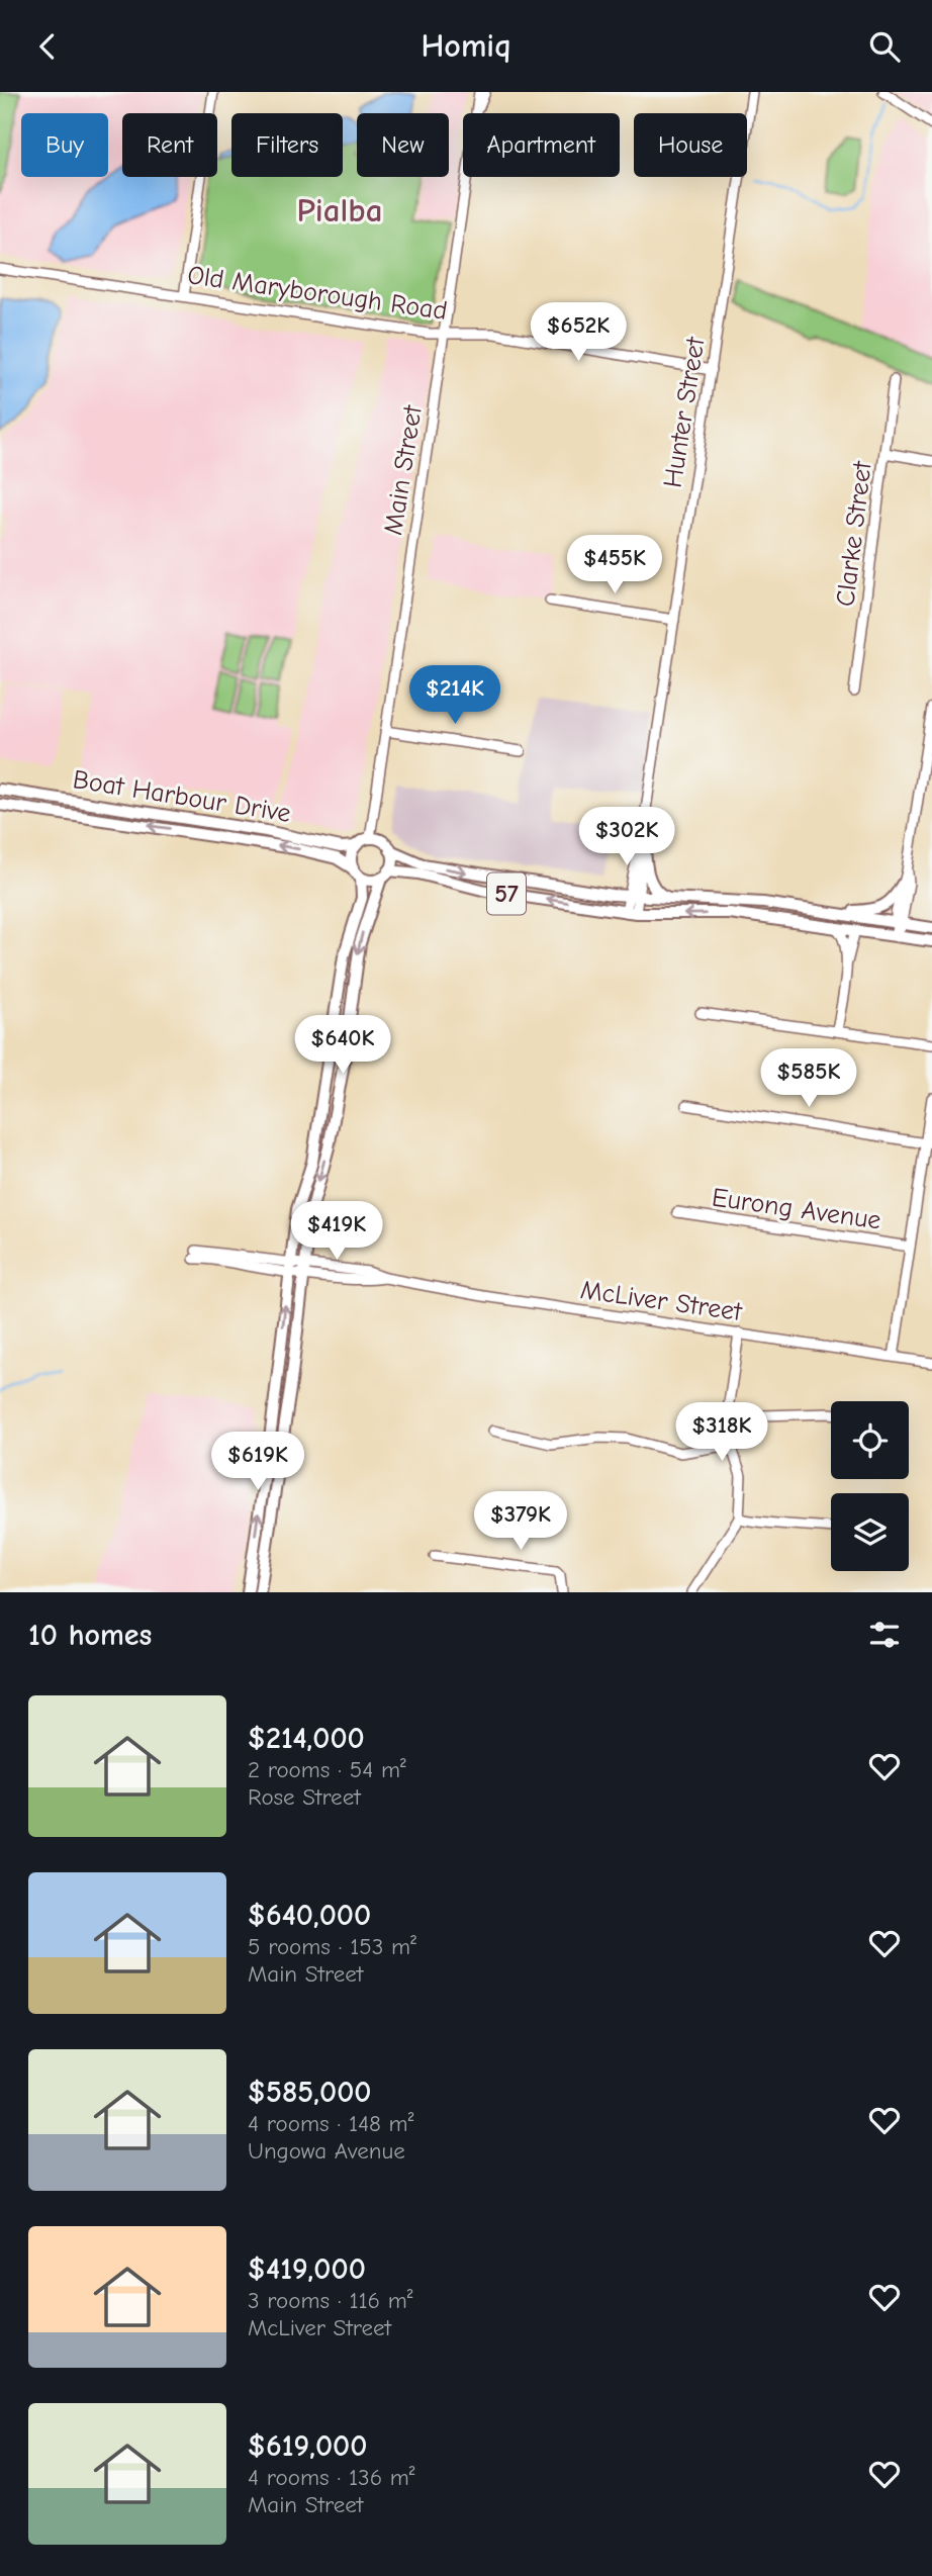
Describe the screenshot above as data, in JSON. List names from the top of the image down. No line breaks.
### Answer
{"streets":{"main road":["Boat Harbour Drive","57"],"street":["Old Maryborough Road","Hunter Street","Main Street","Clarke Street","Eurong Avenue","McLiver Street"]},"crossings":[["Old Maryborough Road","Hunter Street"],["Old Maryborough Road","Main Street"],["Hunter Street","57"],["Main Street","Boat Harbour Drive"],["Main Street","57"],["Boat Harbour Drive","57"]],"districts":["Pialba"],"page":{"header":"Homiq","chip":["Buy","Rent","Filters","New","Apartment","House"],"price":["$652K","$455K","$214K","$302K","$640K","$585K","$419K","$318K","$619K","$379K"],"heading":"10 homes","list":[{"name":"$214,000","note":"2 rooms · 54 m² · Rose Street"},{"name":"$640,000","note":"5 rooms · 153 m² · Main Street"},{"name":"$585,000","note":"4 rooms · 148 m² · Ungowa Avenue"},{"name":"$419,000","note":"3 rooms · 116 m² · McLiver Street"},{"name":"$619,000","note":"4 rooms · 136 m² · Main Street"}]}}
